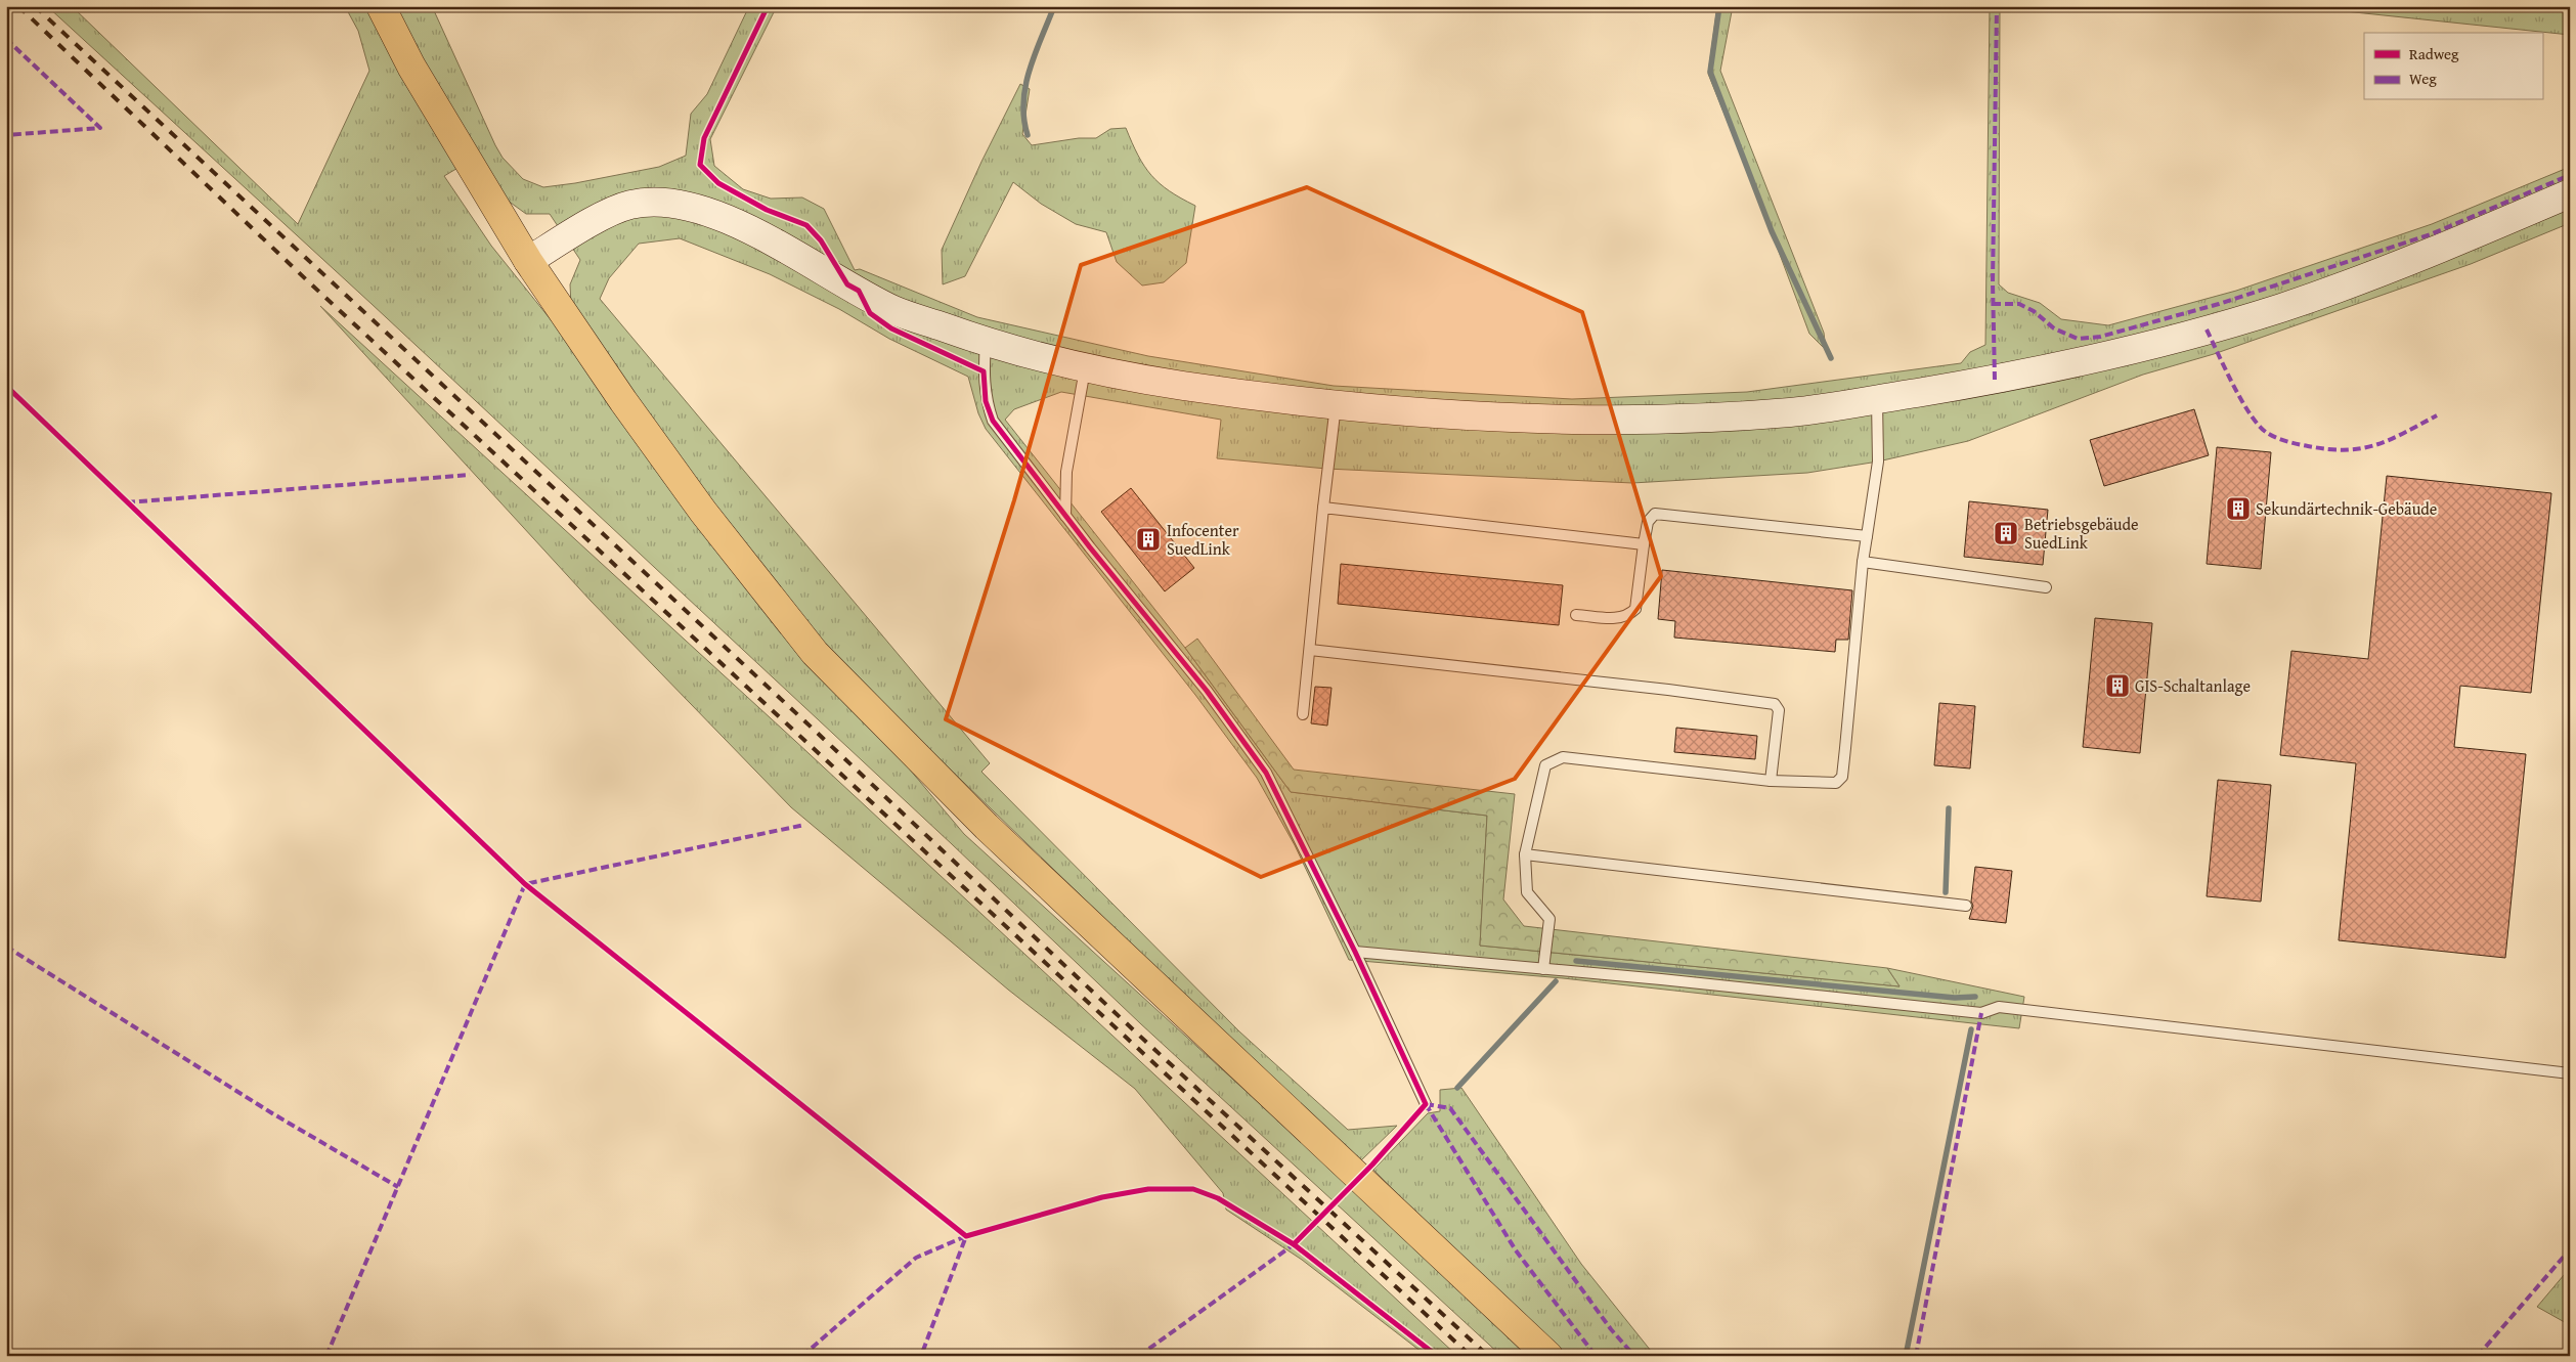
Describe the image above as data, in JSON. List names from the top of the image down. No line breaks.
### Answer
{"places":{"building":["Sekundärtechnik-Gebäude","Betriebsgebäude SuedLink","Infocenter SuedLink","GIS-Schaltanlage"]},"legend":["Radweg","Weg"]}
